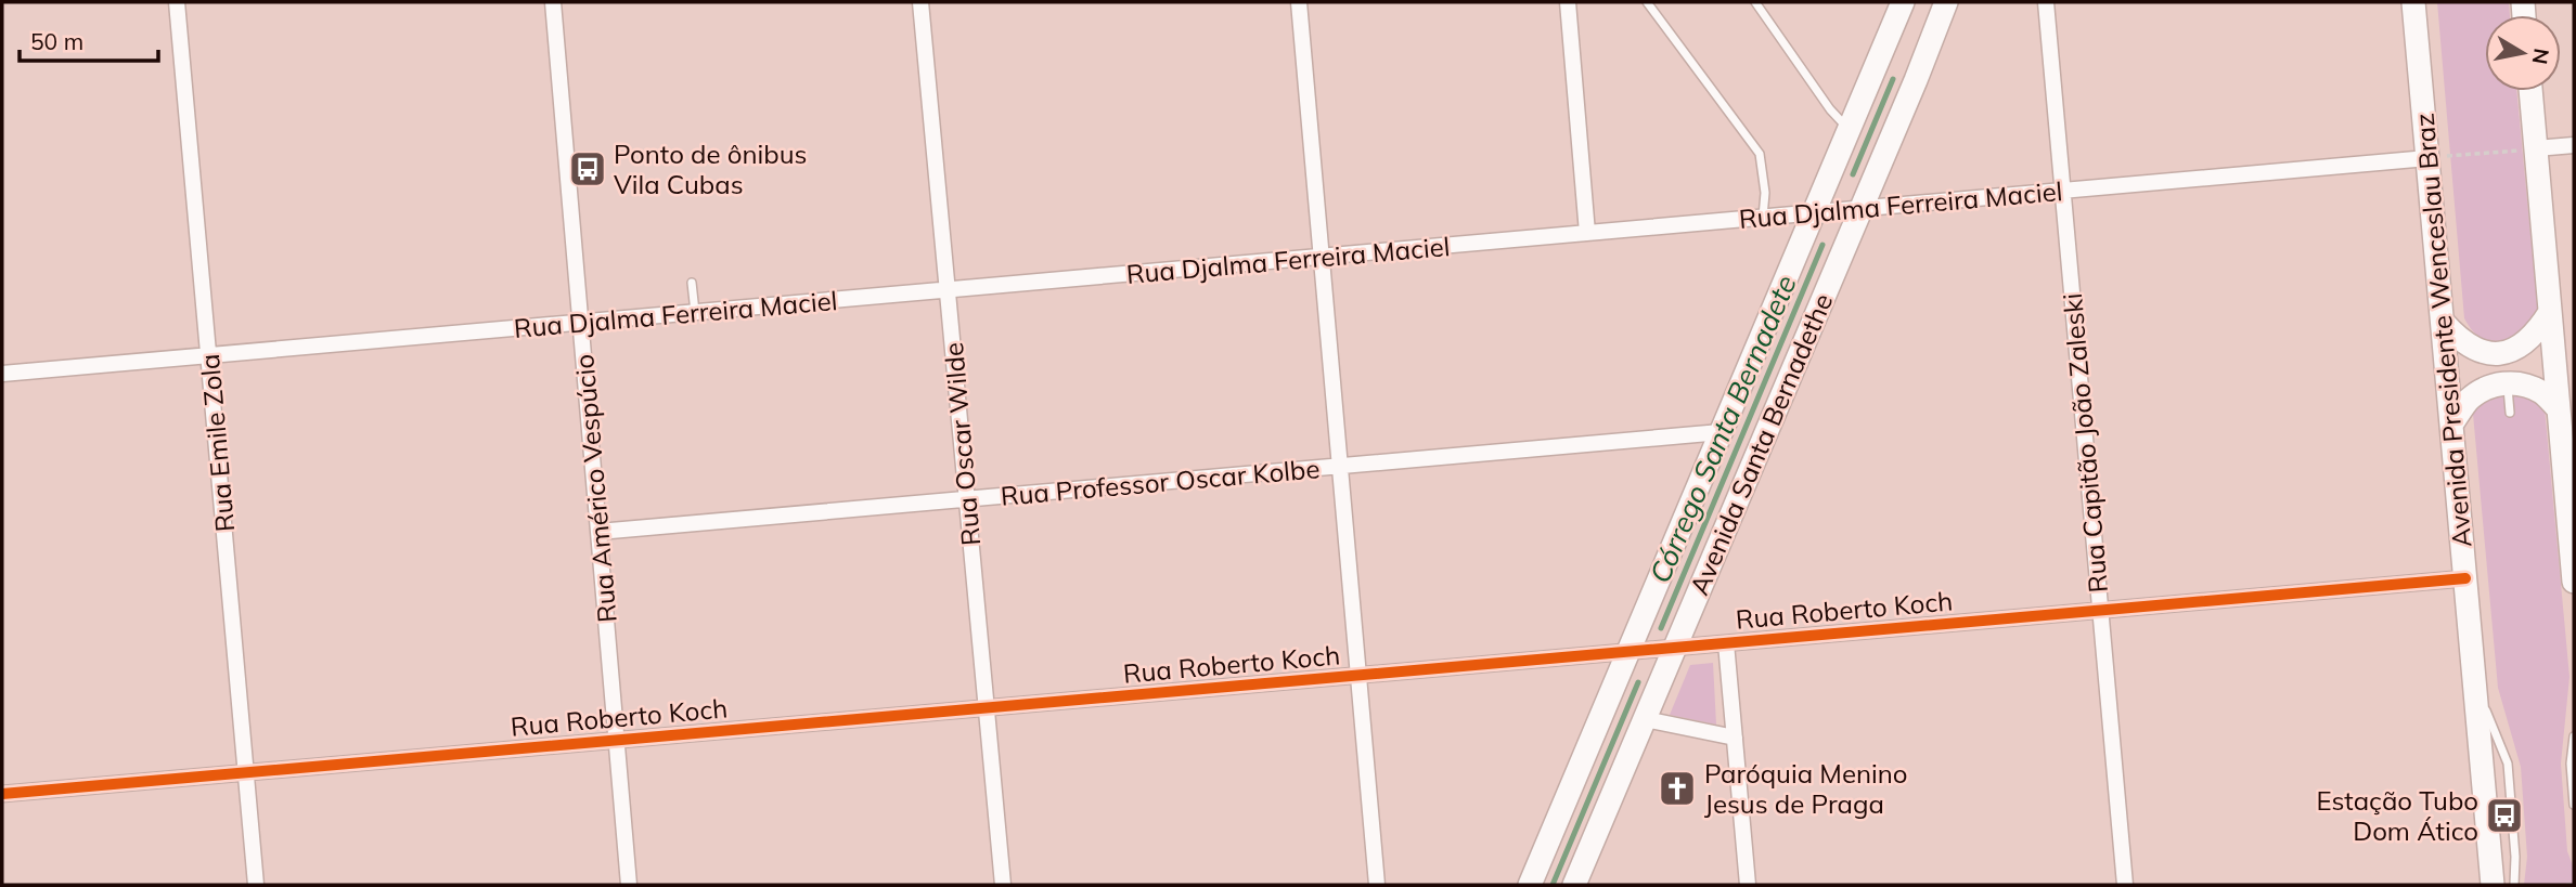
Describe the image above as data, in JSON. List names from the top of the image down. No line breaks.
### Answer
{"streets":{"main road":["Avenida Presidente Wenceslau Braz","Avenida Santa Bernadethe"],"street":["Rua Djalma Ferreira Maciel","Rua Emile Zola","Rua Capitão João Zaleski","Rua Oscar Wilde","Rua Professor Oscar Kolbe","Rua Américo Vespúcio","Rua Roberto Koch"]},"crossings":[["Rua Djalma Ferreira Maciel","Avenida Presidente Wenceslau Braz"],["Rua Djalma Ferreira Maciel","Rua Emile Zola"],["Rua Djalma Ferreira Maciel","Rua Capitão João Zaleski"],["Rua Djalma Ferreira Maciel","Rua Oscar Wilde"],["Rua Djalma Ferreira Maciel","Avenida Santa Bernadethe"],["Rua Djalma Ferreira Maciel","Rua Américo Vespúcio"],["Avenida Presidente Wenceslau Braz","Rua Roberto Koch"],["Rua Emile Zola","Rua Roberto Koch"],["Rua Capitão João Zaleski","Rua Roberto Koch"],["Rua Oscar Wilde","Rua Professor Oscar Kolbe"],["Rua Oscar Wilde","Rua Roberto Koch"],["Avenida Santa Bernadethe","Rua Professor Oscar Kolbe"],["Avenida Santa Bernadethe","Rua Roberto Koch"],["Rua Professor Oscar Kolbe","Rua Américo Vespúcio"],["Rua Américo Vespúcio","Rua Roberto Koch"]],"water":["Córrego Santa Bernadete"],"places":{"bus stop":["Ponto de ônibus Vila Cubas","Estação Tubo Dom Ático"],"church":["Paróquia Menino Jesus de Praga"]},"scale_bar":"50 m","north":"right"}
